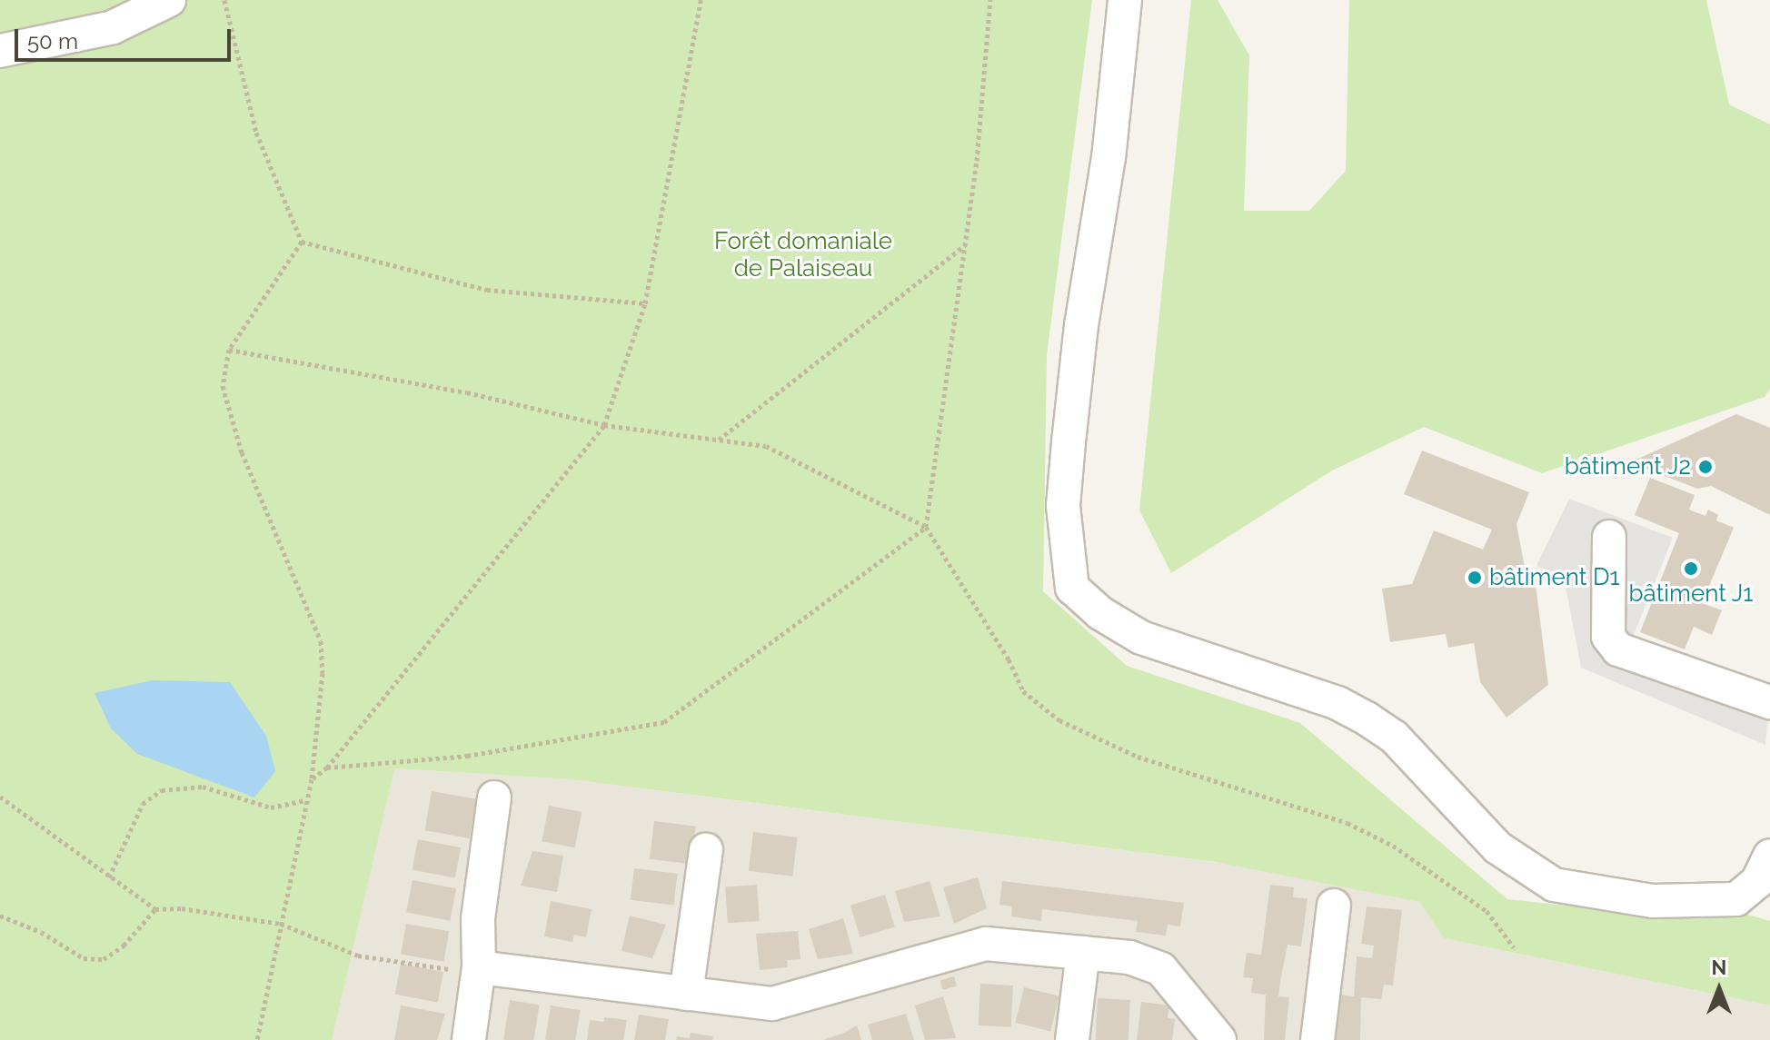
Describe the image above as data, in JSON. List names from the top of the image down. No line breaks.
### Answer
{"parks":["Forêt domaniale de Palaiseau"],"places":["bâtiment J2","bâtiment J1","bâtiment D1"],"scale_bar":"50 m","north":"top"}
